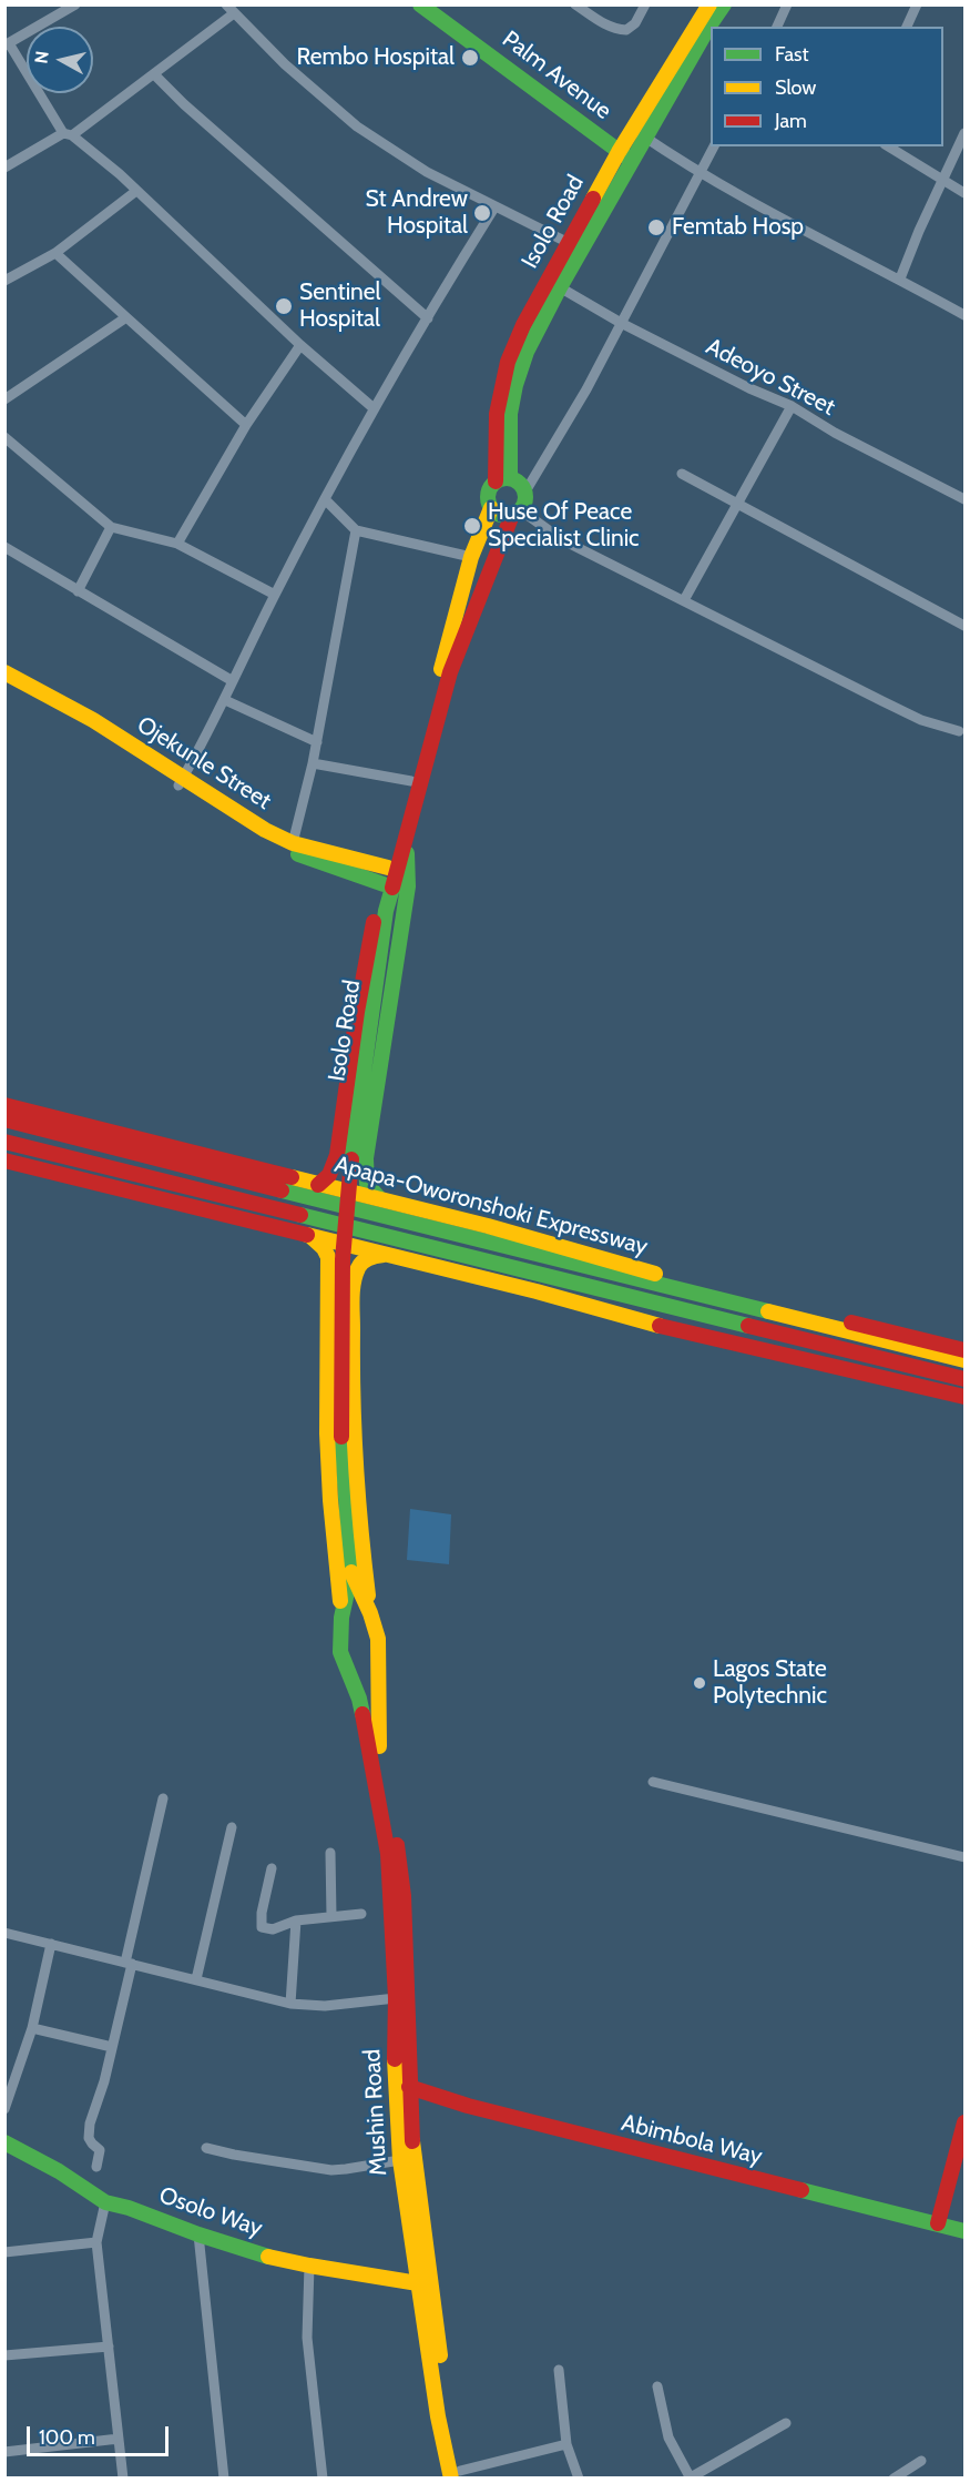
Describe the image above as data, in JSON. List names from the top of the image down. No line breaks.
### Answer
{"streets":{"main road":["Palm Avenue","Isolo Road","Ojekunle Street","Apapa-Oworonshoki Expressway","Mushin Road","Abimbola Way","Osolo Way"],"street":["Adeoyo Street"]},"crossings":[["Palm Avenue","Isolo Road"],["Isolo Road","Adeoyo Street"],["Mushin Road","Abimbola Way"],["Mushin Road","Osolo Way"]],"places":["Rembo Hospital","St Andrew Hospital","Femtab Hosp","Sentinel Hospital","Huse Of Peace Specialist Clinic","Lagos State Polytechnic"],"legend":["Fast","Slow","Jam"],"scale_bar":"100 m","north":"left"}
